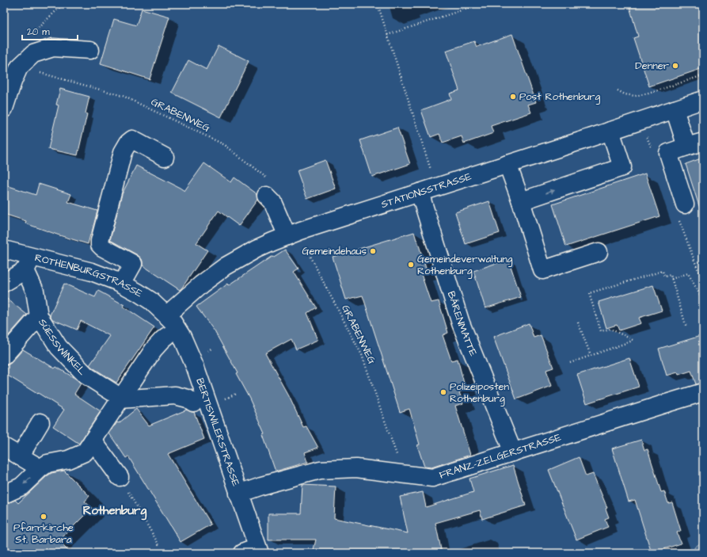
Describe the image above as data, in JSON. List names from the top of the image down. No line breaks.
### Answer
{"streets":{"street":["STATIONSSTRASSE","ROTHENBURGSTRASSE","BÄRENMATTE","SÜESSWINKEL","BERTISWILERSTRASSE","FRANZ-ZELGERSTRASSE"],"path":["GRABENWEG"]},"crossings":[["GRABENWEG","FRANZ-ZELGERSTRASSE"],["STATIONSSTRASSE","ROTHENBURGSTRASSE"],["STATIONSSTRASSE","BÄRENMATTE"],["STATIONSSTRASSE","BERTISWILERSTRASSE"],["ROTHENBURGSTRASSE","SÜESSWINKEL"],["ROTHENBURGSTRASSE","BERTISWILERSTRASSE"],["BÄRENMATTE","FRANZ-ZELGERSTRASSE"],["BERTISWILERSTRASSE","FRANZ-ZELGERSTRASSE"]],"districts":["Rothenburg"],"places":["Denner","Post Rothenburg","Gemeindehaus","Gemeindeverwaltung Rothenburg","Polizeiposten Rothenburg","Pfarrkirche St. Barbara"],"scale_bar":"20 m"}
